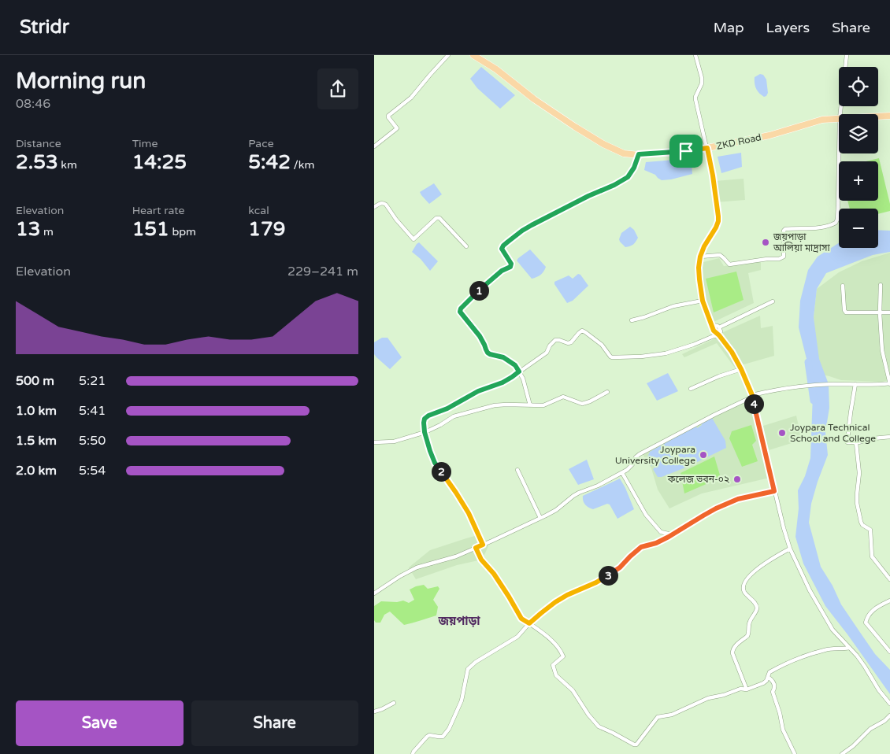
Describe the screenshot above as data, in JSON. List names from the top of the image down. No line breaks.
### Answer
{"streets":{"main road":["ZKD Road"]},"districts":["জয়পাড়া"],"places":["জয়পাড়া আলিয়া মাদ্রাসা","Joypara Technical School and College","Joypara University College","কলেজ ভবন-০২"],"page":{"header":"Stridr","nav":["Map","Layers","Share"],"heading":["Morning run","08:46"],"map_buttons":["+","−"],"stats":[["Distance","2.53 km"],["Time","14:25"],["Pace","5:42 /km"],["Elevation","13 m"],["Heart rate","151 bpm"],["kcal","179"]],"chart":["Elevation","229–241 m"],"pins":["1","4","2","3"],"list":[{"name":"500 m","note":"5:21"},{"name":"1.0 km","note":"5:41"},{"name":"1.5 km","note":"5:50"},{"name":"2.0 km","note":"5:54"}],"buttons":["Save","Share"]}}
